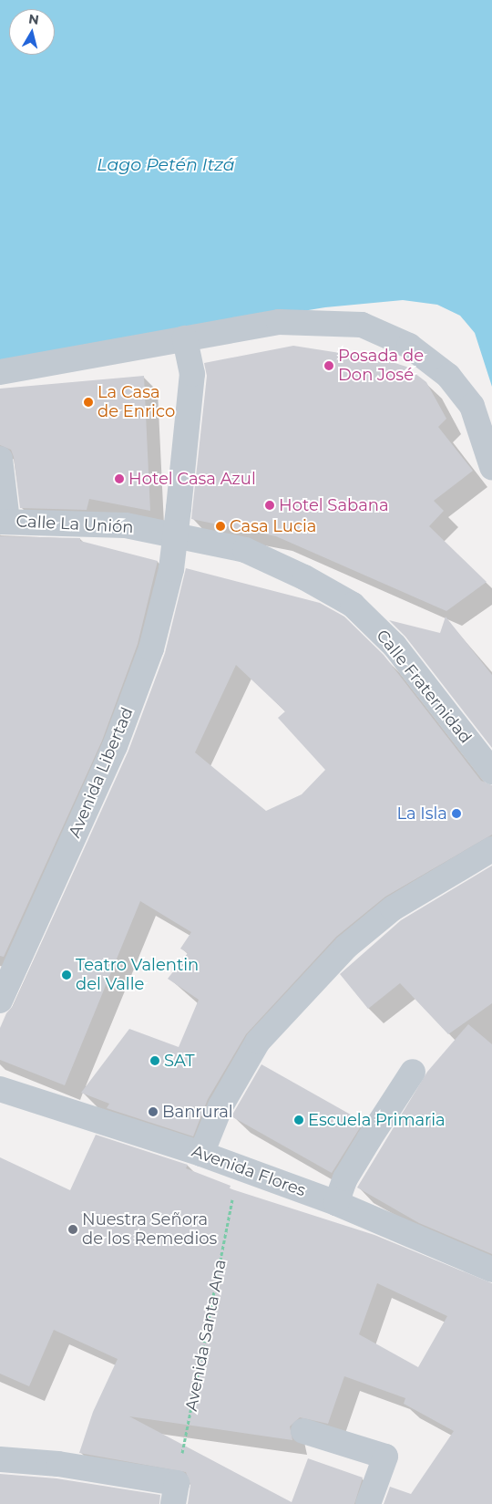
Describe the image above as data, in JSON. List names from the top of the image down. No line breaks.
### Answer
{"streets":{"street":["Calle La Unión","Calle Fraternidad","Avenida Libertad","Avenida Flores"],"path":["Avenida Santa Ana"]},"crossings":[["Calle La Unión","Calle Fraternidad"],["Calle La Unión","Avenida Libertad"],["Calle Fraternidad","Avenida Libertad"],["Avenida Flores","Avenida Santa Ana"]],"water":["Lago Petén Itzá"],"places":["Posada de Don José","La Casa de Enrico","Hotel Casa Azul","Hotel Sabana","Casa Lucia","La Isla","Teatro Valentin del Valle","SAT","Banrural","Escuela Primaria","Nuestra Señora de los Remedios"],"north":"top"}
